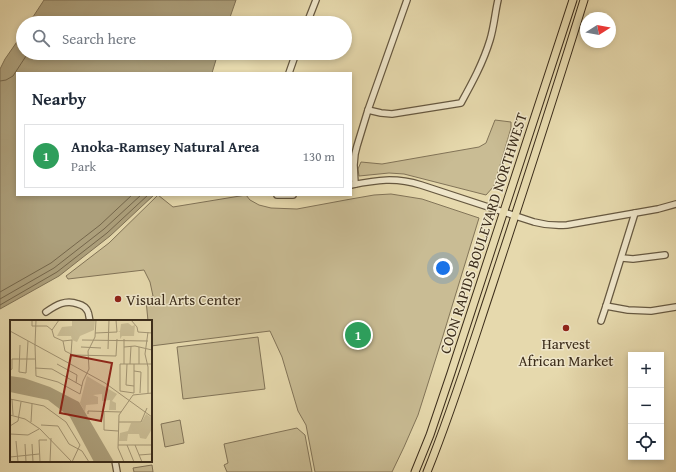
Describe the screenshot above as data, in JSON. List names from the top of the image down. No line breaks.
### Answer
{"streets":{"main road":["COON RAPIDS BOULEVARD NORTHWEST"]},"places":["Visual Arts Center","Harvest African Market"],"north":"right","page":{"search":"Search here","heading":"Nearby","list":[{"mark":"1","name":"Anoka-Ramsey Natural Area","note":"Park","value":"130 m"}],"pins":"1","map_buttons":["+","−"]}}
